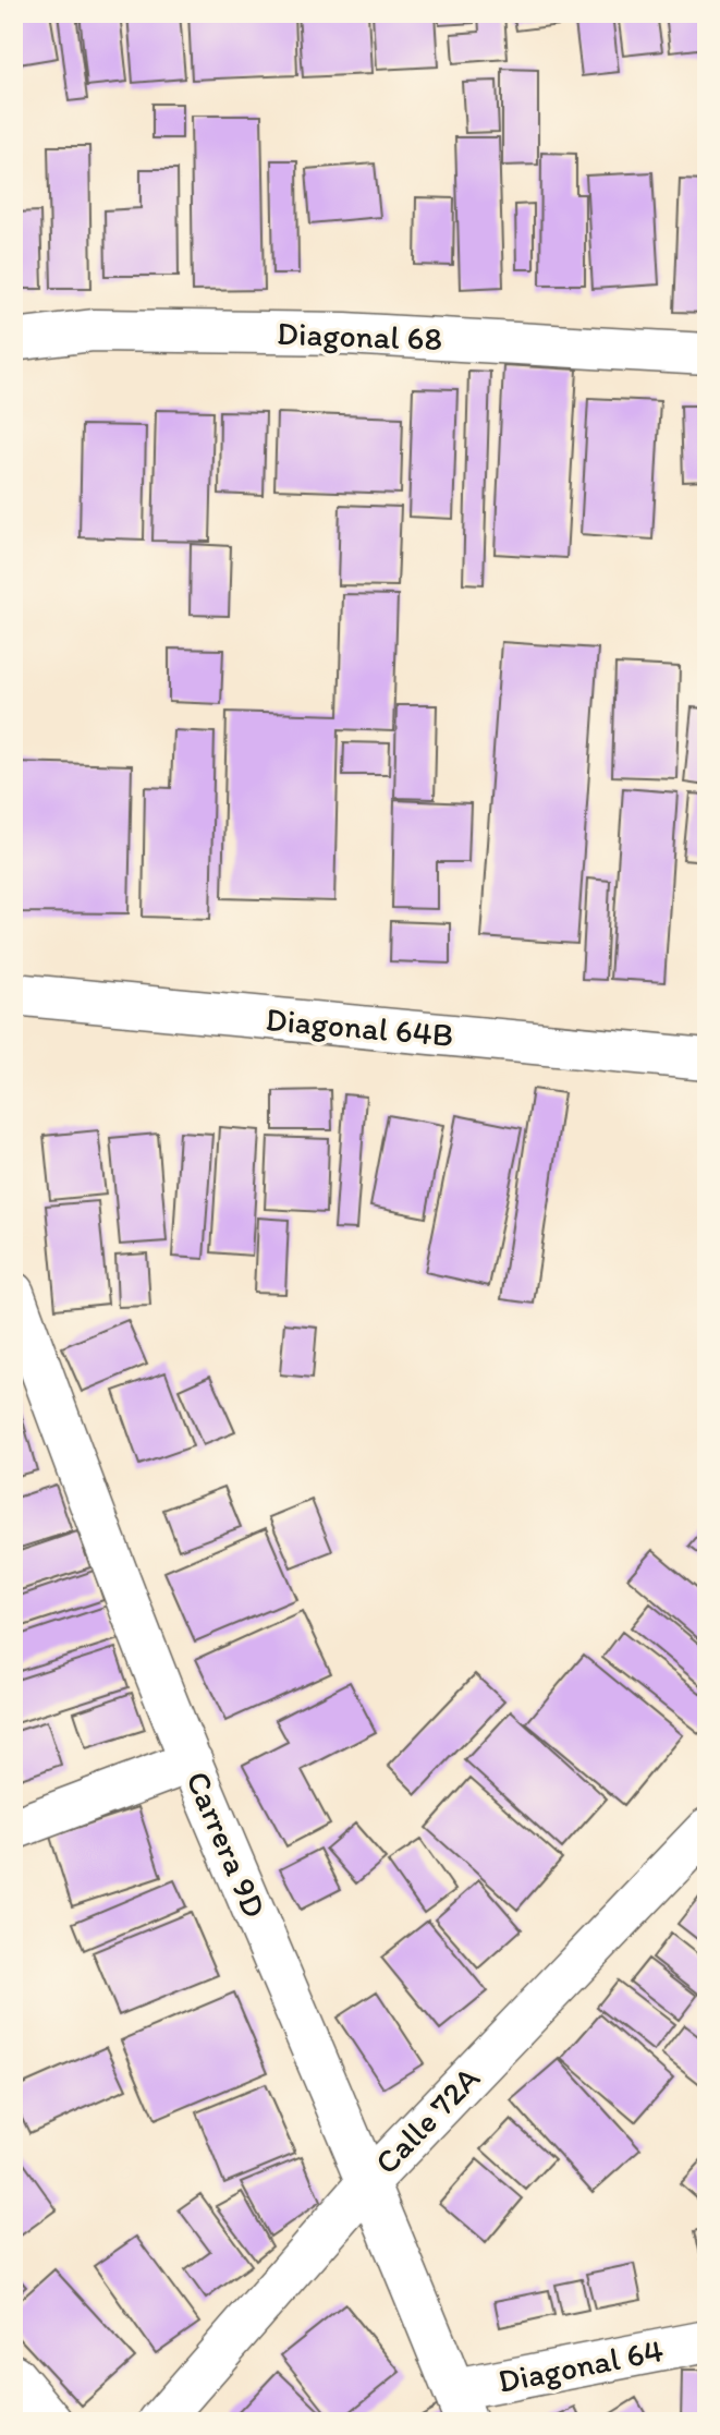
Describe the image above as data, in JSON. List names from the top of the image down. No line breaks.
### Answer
{"streets":{"street":["Diagonal 68","Diagonal 64B","Carrera 9D","Calle 72A","Diagonal 64"]},"crossings":[["Carrera 9D","Calle 72A"],["Carrera 9D","Diagonal 64"]]}
